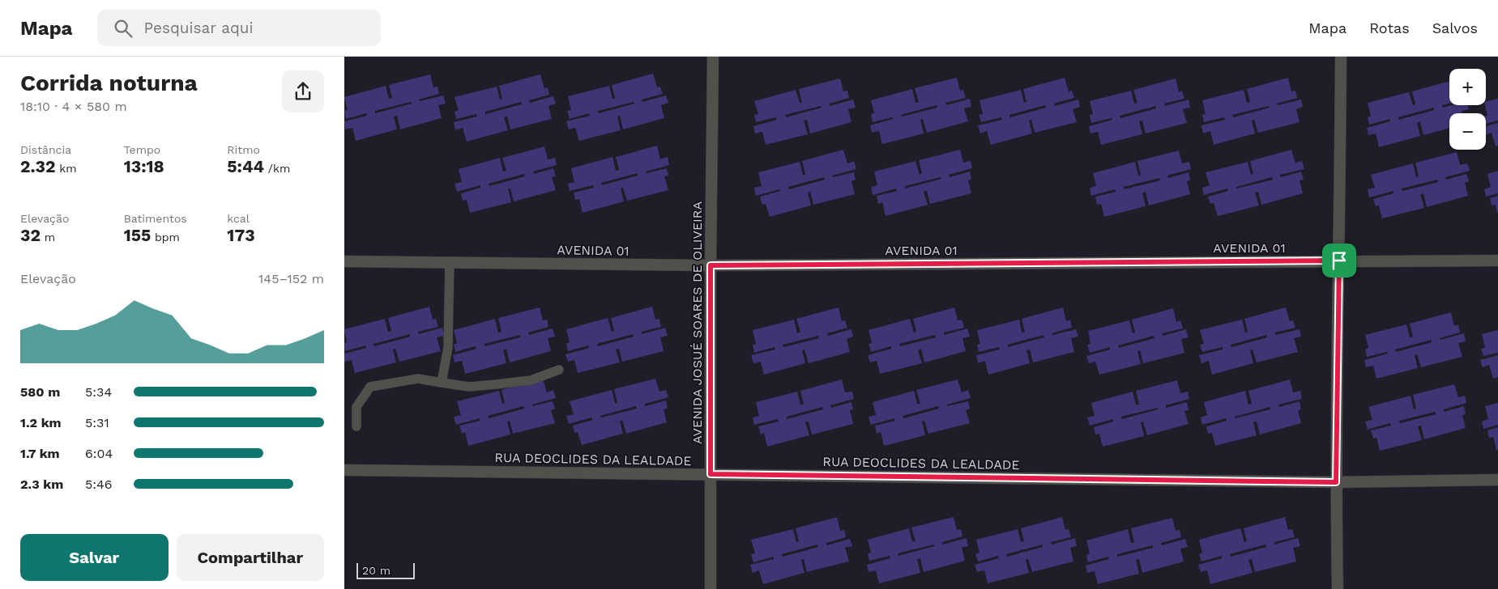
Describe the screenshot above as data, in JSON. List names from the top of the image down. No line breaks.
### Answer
{"streets":{"street":["AVENIDA 01","AVENIDA JOSUÉ SOARES DE OLIVEIRA","RUA DEOCLIDES DA LEALDADE"]},"crossings":[["AVENIDA 01","AVENIDA JOSUÉ SOARES DE OLIVEIRA"],["AVENIDA JOSUÉ SOARES DE OLIVEIRA","RUA DEOCLIDES DA LEALDADE"]],"scale_bar":"20 m","page":{"header":"Mapa","search":"Pesquisar aqui","nav":["Mapa","Rotas","Salvos"],"heading":["Corrida noturna","18:10 · 4 × 580 m"],"map_buttons":["+","−"],"stats":[["Distância","2.32 km"],["Tempo","13:18"],["Ritmo","5:44 /km"],["Elevação","32 m"],["Batimentos","155 bpm"],["kcal","173"]],"chart":["Elevação","145–152 m"],"list":[{"name":"580 m","note":"5:34"},{"name":"1.2 km","note":"5:31"},{"name":"1.7 km","note":"6:04"},{"name":"2.3 km","note":"5:46"}],"buttons":["Salvar","Compartilhar"],"scale":"20 m"}}
